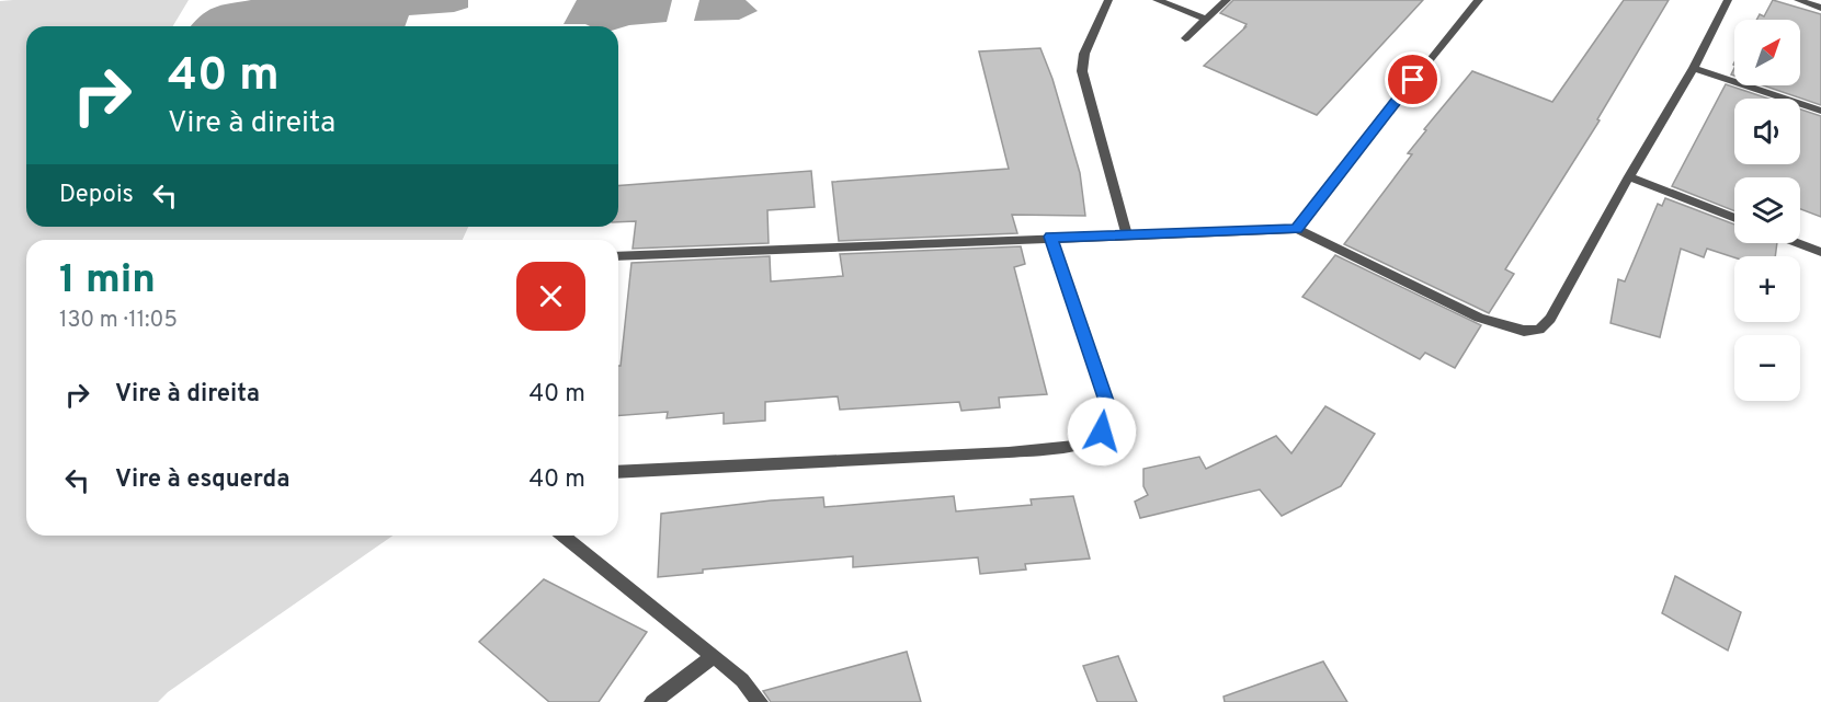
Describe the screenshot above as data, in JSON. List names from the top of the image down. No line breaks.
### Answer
{"north":"top right","page":{"map_buttons":["+","−"],"turn":["40 m","Vire à direita"],"then":"Depois","heading":["1 min","130 m · 11:05"],"list":[{"name":"Vire à direita","value":"40 m"},{"name":"Vire à esquerda","value":"40 m"}]}}
